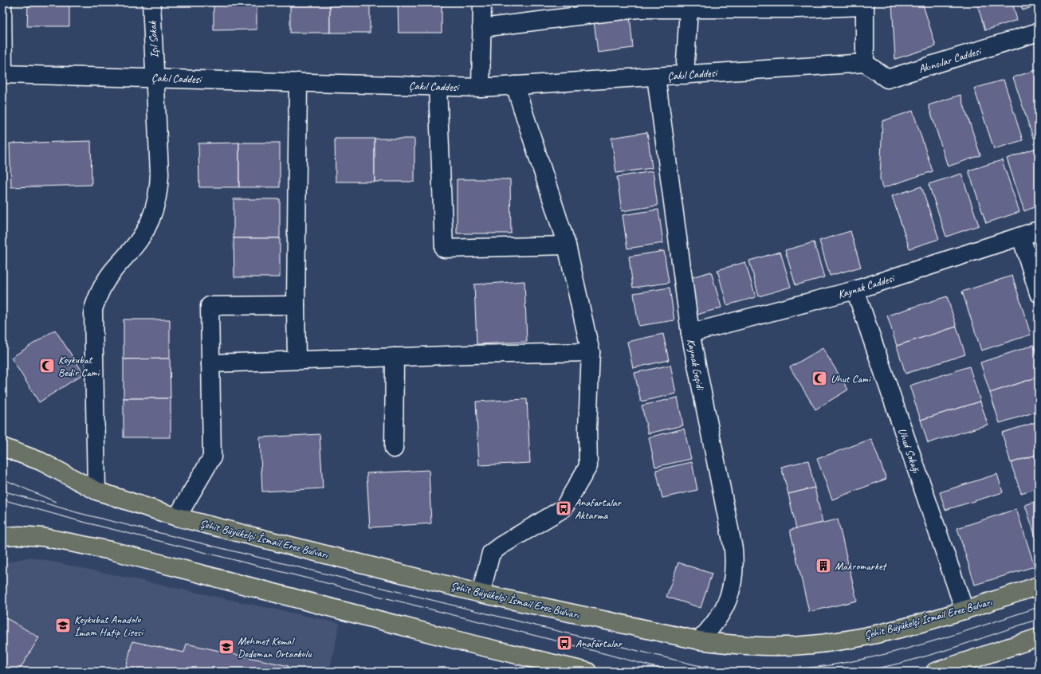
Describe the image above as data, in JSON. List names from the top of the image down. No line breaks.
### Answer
{"streets":{"main road":["Şehit Büyükelçi İsmail Erez Bulvarı"],"street":["Işıl Sokak","Akıncılar Caddesi","Çakıl Caddesi","Kaynak Caddesi","Kaynak Geçidi","Uhud Sokağı"]},"crossings":[["Işıl Sokak","Çakıl Caddesi"],["Işıl Sokak","Şehit Büyükelçi İsmail Erez Bulvarı"],["Akıncılar Caddesi","Çakıl Caddesi"],["Çakıl Caddesi","Kaynak Geçidi"],["Kaynak Caddesi","Kaynak Geçidi"],["Kaynak Caddesi","Uhud Sokağı"],["Kaynak Geçidi","Şehit Büyükelçi İsmail Erez Bulvarı"],["Uhud Sokağı","Şehit Büyükelçi İsmail Erez Bulvarı"]],"places":{"mosque":["Keykubat Bedir Cami","Uhut Cami"],"bus stop":["Anafartalar Aktarma","Anafartalar"],"building":["Makromarket"],"school or university":["Keykubat Anadolu İmam Hatip Lisesi","Mehmet Kemal Dedeman Ortaokulu"]}}
